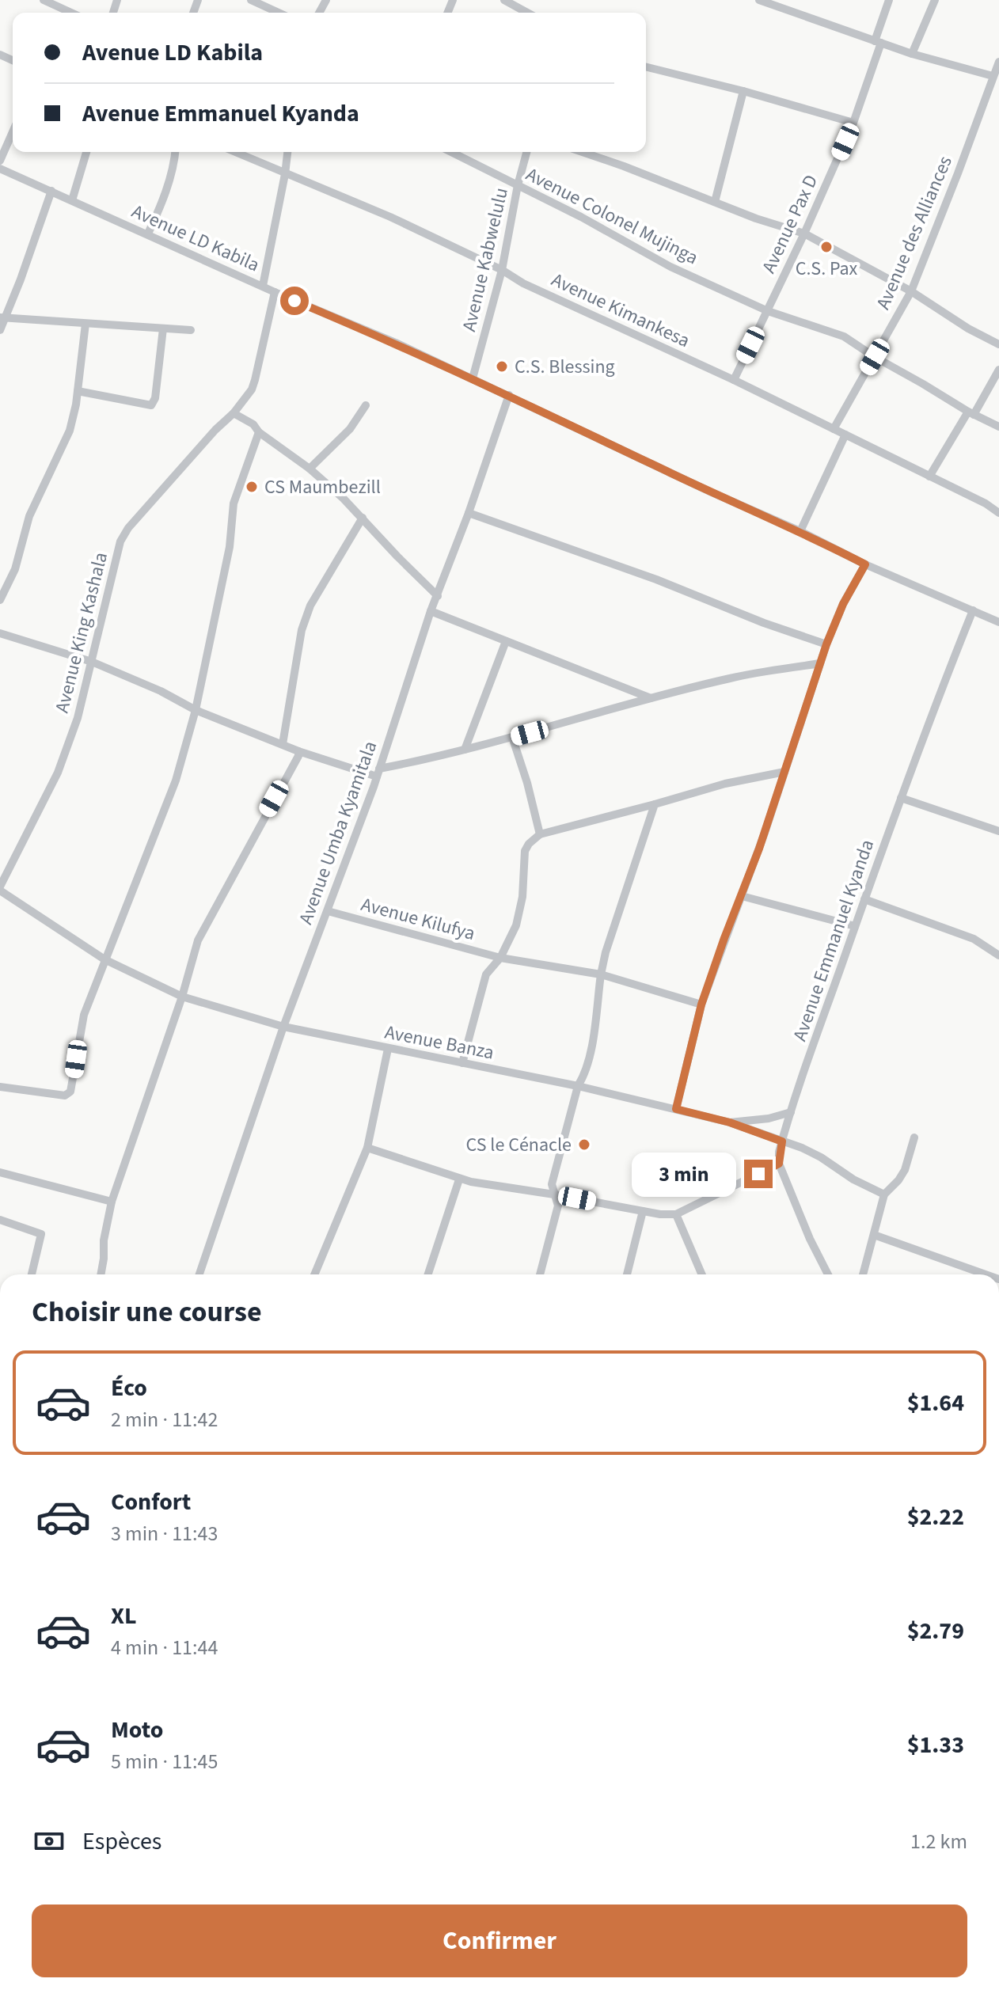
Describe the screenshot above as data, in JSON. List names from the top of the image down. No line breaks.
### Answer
{"streets":{"street":["Avenue Colonel Mujinga","Avenue Pax D","Avenue des Alliances","Avenue LD Kabila","Avenue Kabwelulu","Avenue Kimankesa","Avenue King Kashala","Avenue Umba Kyamitala","Avenue Kilufya","Avenue Emmanuel Kyanda","Avenue Banza"]},"crossings":[["Avenue Colonel Mujinga","Avenue Pax D"],["Avenue Colonel Mujinga","Avenue des Alliances"],["Avenue Colonel Mujinga","Avenue Kabwelulu"],["Avenue Pax D","Avenue Kimankesa"],["Avenue des Alliances","Avenue Kimankesa"],["Avenue LD Kabila","Avenue Kabwelulu"],["Avenue LD Kabila","Avenue King Kashala"],["Avenue LD Kabila","Avenue Umba Kyamitala"],["Avenue LD Kabila","Avenue Emmanuel Kyanda"],["Avenue Kabwelulu","Avenue Kimankesa"],["Avenue King Kashala","Avenue Banza"],["Avenue Umba Kyamitala","Avenue Kilufya"],["Avenue Umba Kyamitala","Avenue Banza"],["Avenue Emmanuel Kyanda","Avenue Banza"]],"places":["C.S. Pax","C.S. Blessing","CS Maumbezill","CS le Cénacle"],"page":{"banner":["Avenue LD Kabila","Avenue Emmanuel Kyanda"],"bubble":"3 min","heading":"Choisir une course","list":[{"name":"Éco","note":"2 min · 11:42","value":"$1.64"},{"name":"Confort","note":"3 min · 11:43","value":"$2.22"},{"name":"XL","note":"4 min · 11:44","value":"$2.79"},{"name":"Moto","note":"5 min · 11:45","value":"$1.33"}],"pay":["Espèces","1.2 km"],"buttons":"Confirmer"}}
